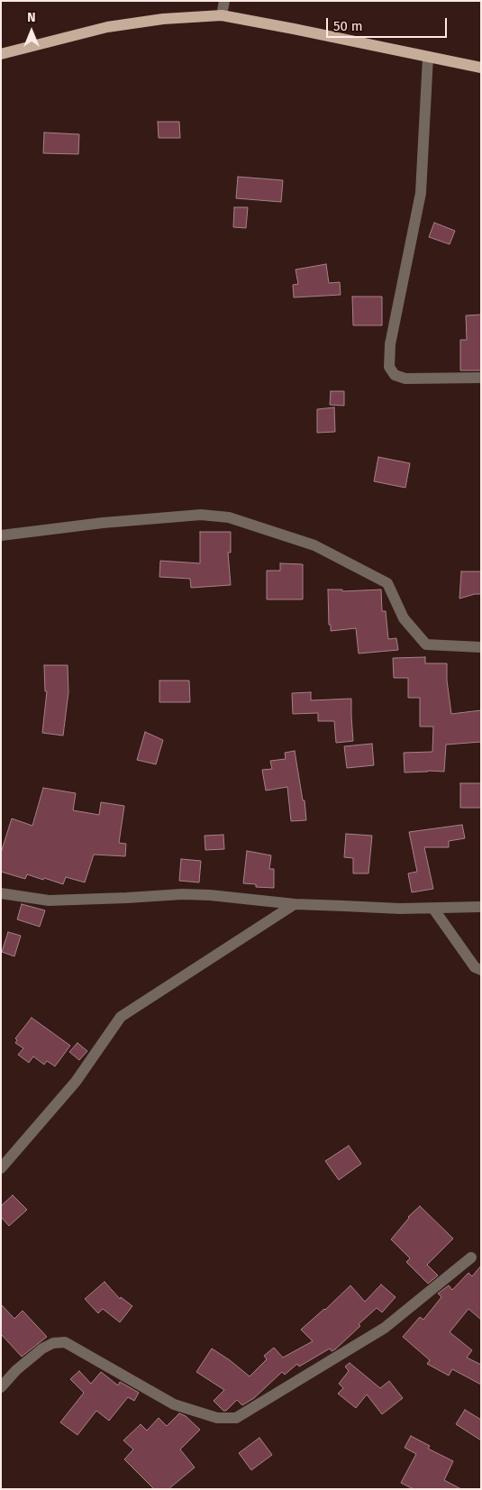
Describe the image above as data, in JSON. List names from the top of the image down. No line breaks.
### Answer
{"scale_bar":"50 m","north":"top"}
